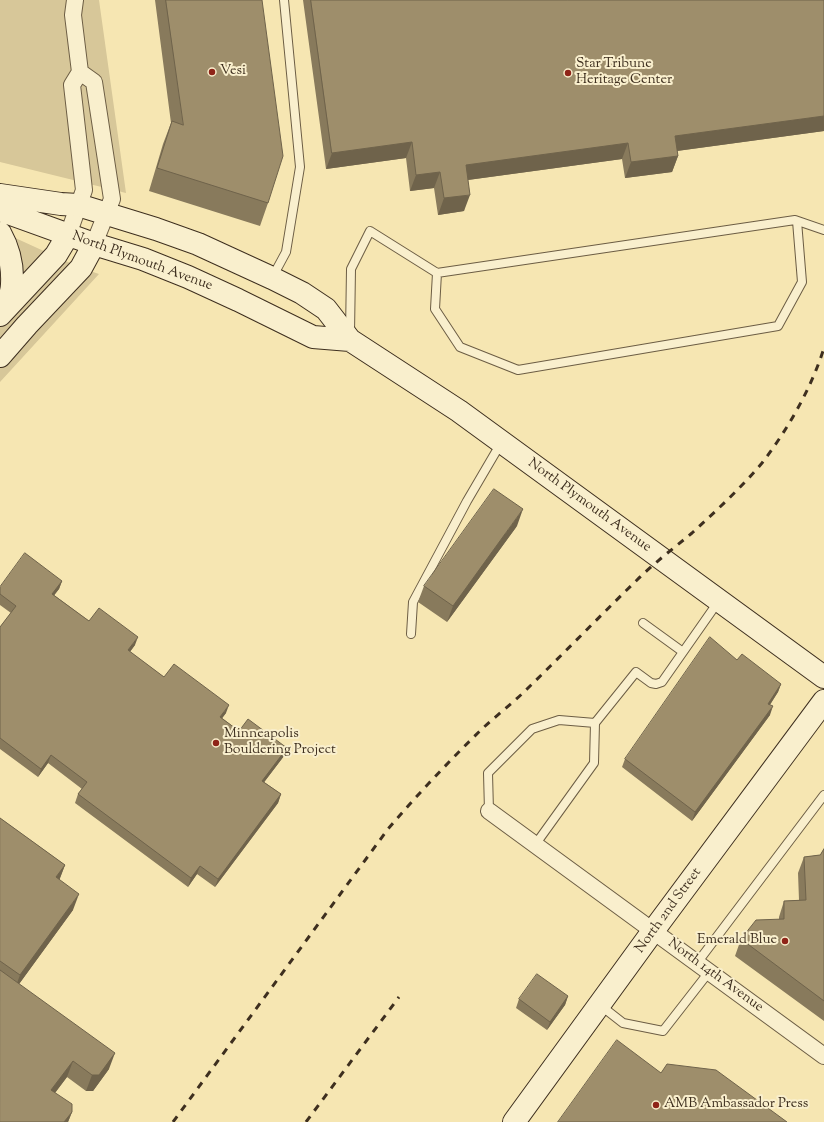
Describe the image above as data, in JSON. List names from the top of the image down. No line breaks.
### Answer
{"streets":{"main road":["North Plymouth Avenue","North 2nd Street"],"street":["North 14th Avenue"]},"crossings":[["North 2nd Street","North 14th Avenue"]],"places":["Vesi","Star Tribune Heritage Center","Minneapolis Bouldering Project","Emerald Blue","AMB Ambassador Press"]}
